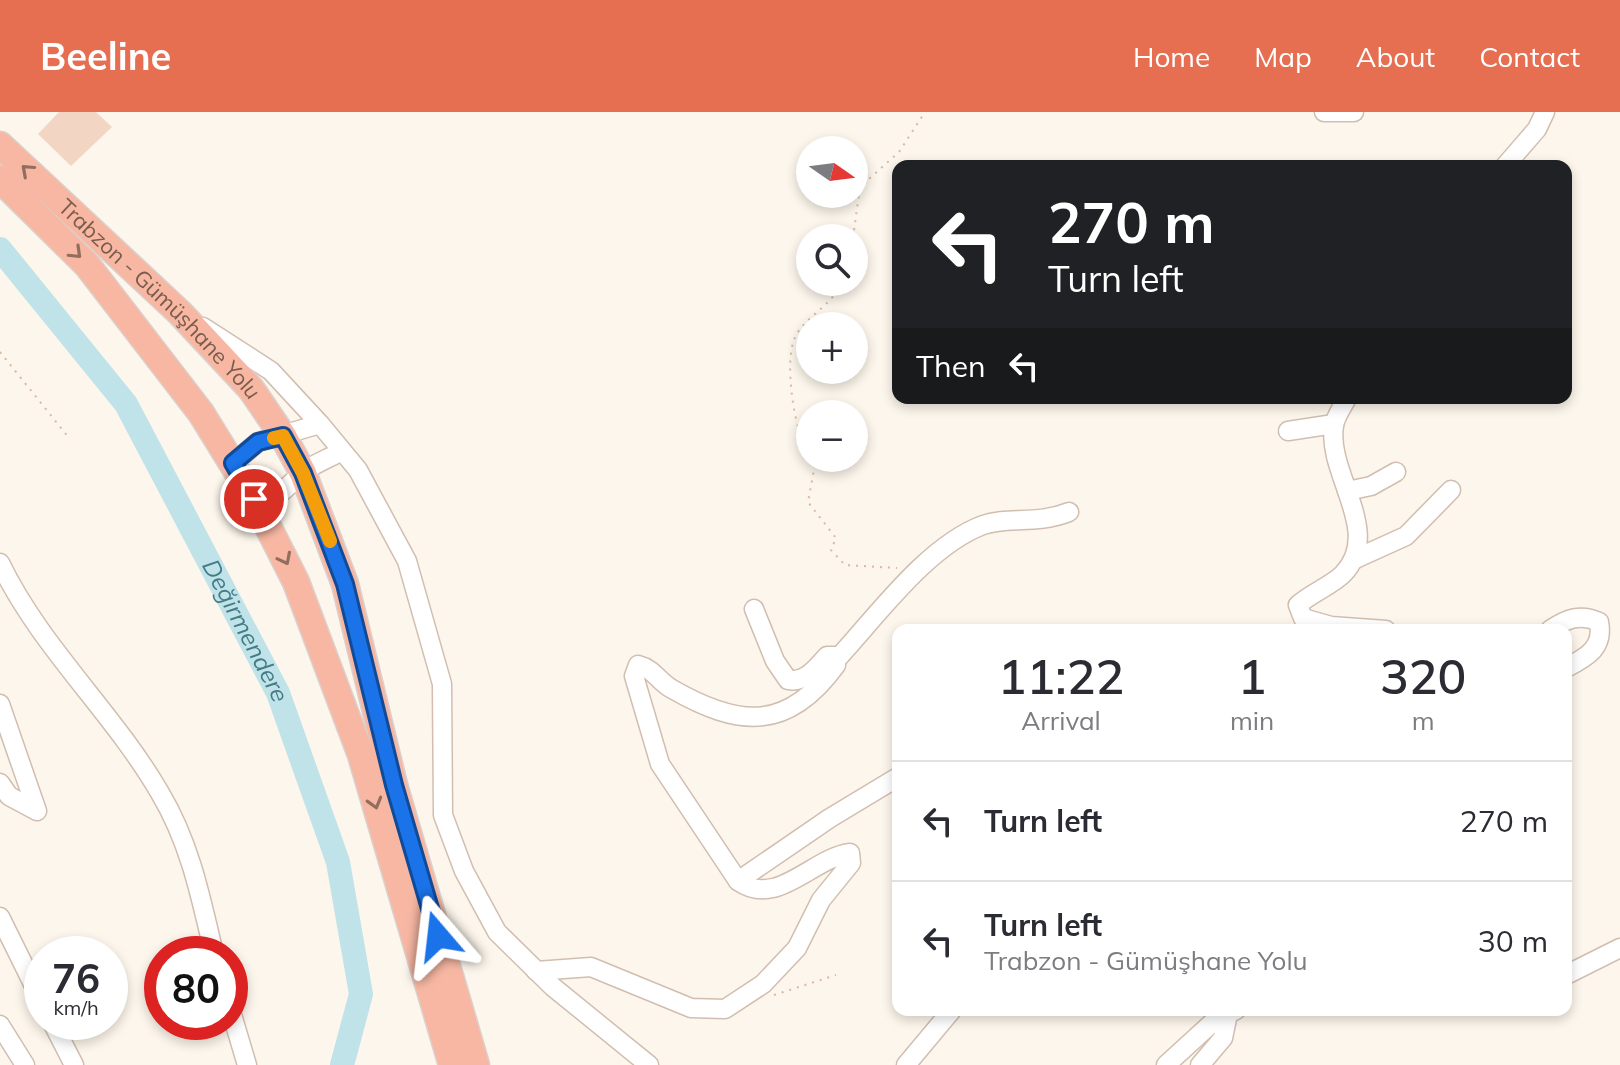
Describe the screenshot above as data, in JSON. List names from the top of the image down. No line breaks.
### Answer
{"streets":{"highway":["Trabzon - Gümüşhane Yolu"]},"water":["Değirmendere"],"north":"right","page":{"header":"Beeline","nav":["Home","Map","About","Contact"],"map_buttons":["+","−"],"turn":["270 m","Turn left"],"then":"Then","eta":["11:22","Arrival","1","min","320","m"],"list":[{"name":"Turn left","value":"270 m"},{"name":"Turn left","note":"Trabzon - Gümüşhane Yolu","value":"30 m"}],"speed":"76 km/h","limit":"80"}}
